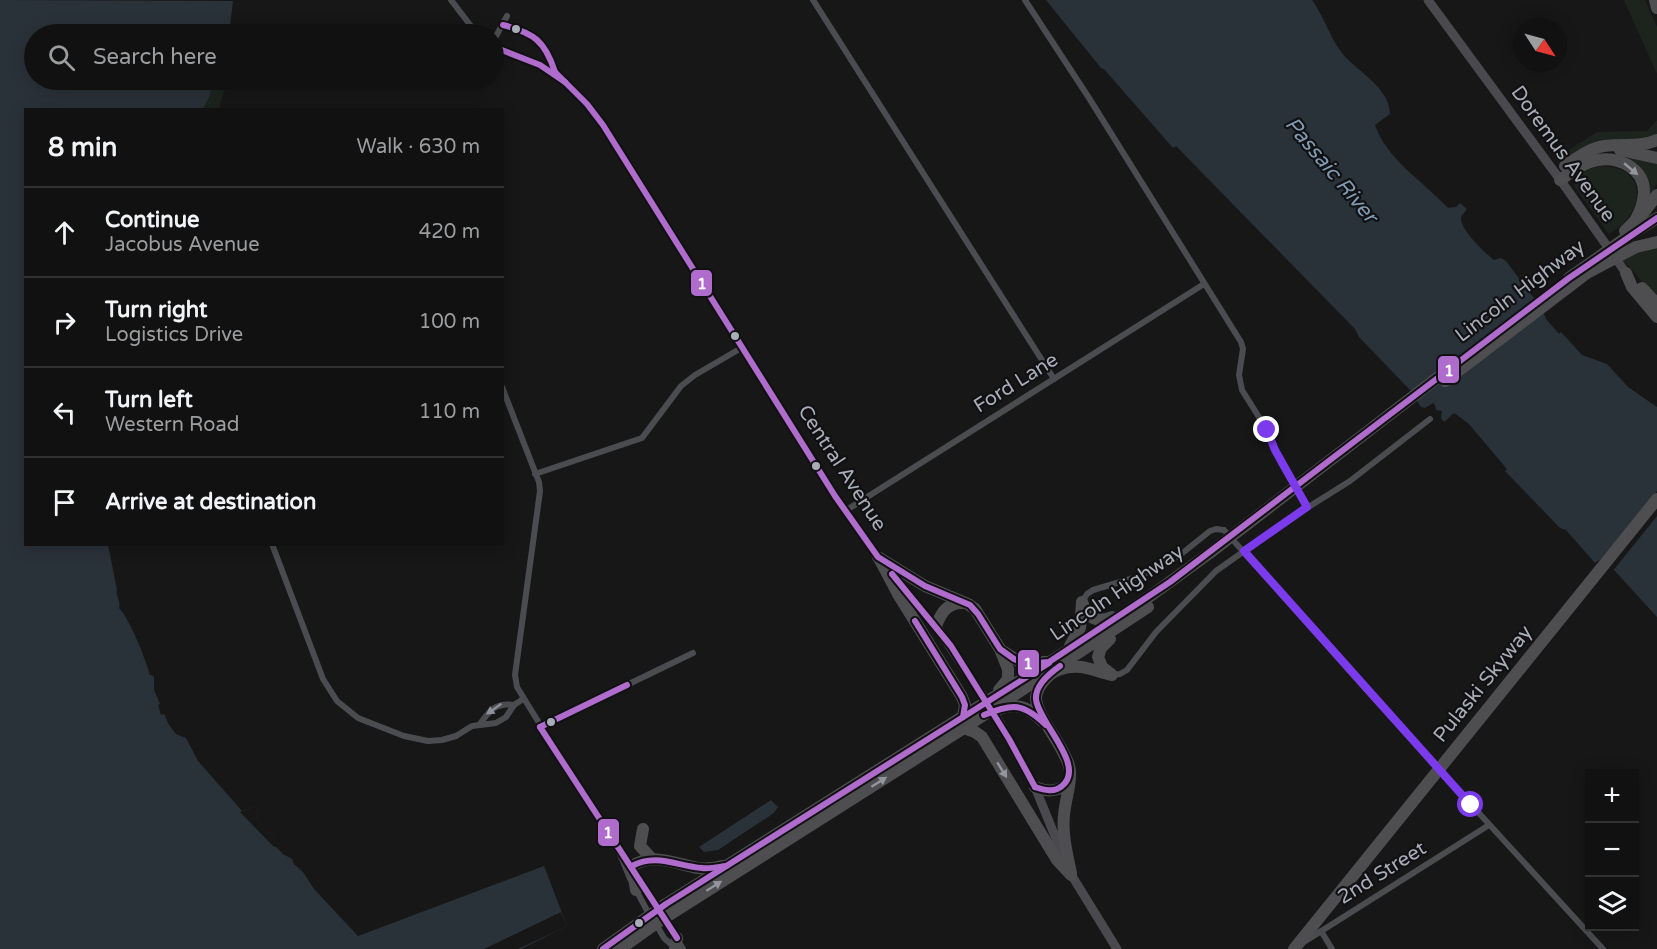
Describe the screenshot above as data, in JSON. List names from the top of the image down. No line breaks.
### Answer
{"streets":{"highway":["Lincoln Highway","Pulaski Skyway"],"main road":["Doremus Avenue","Central Avenue"],"street":["Ford Lane","2nd Street"]},"crossings":[["Lincoln Highway","Central Avenue"],["Ford Lane","Central Avenue"],["Pulaski Skyway","2nd Street"]],"water":["Passaic River"],"lines":["transit line 1"],"north":"bottom right","page":{"search":"Search here","heading":["8 min","Walk · 630 m"],"list":[["Continue","Jacobus Avenue","420 m"],["Turn right","Logistics Drive","100 m"],["Turn left","Western Road","110 m"],"Arrive at destination"],"map_buttons":["+","−"]}}
